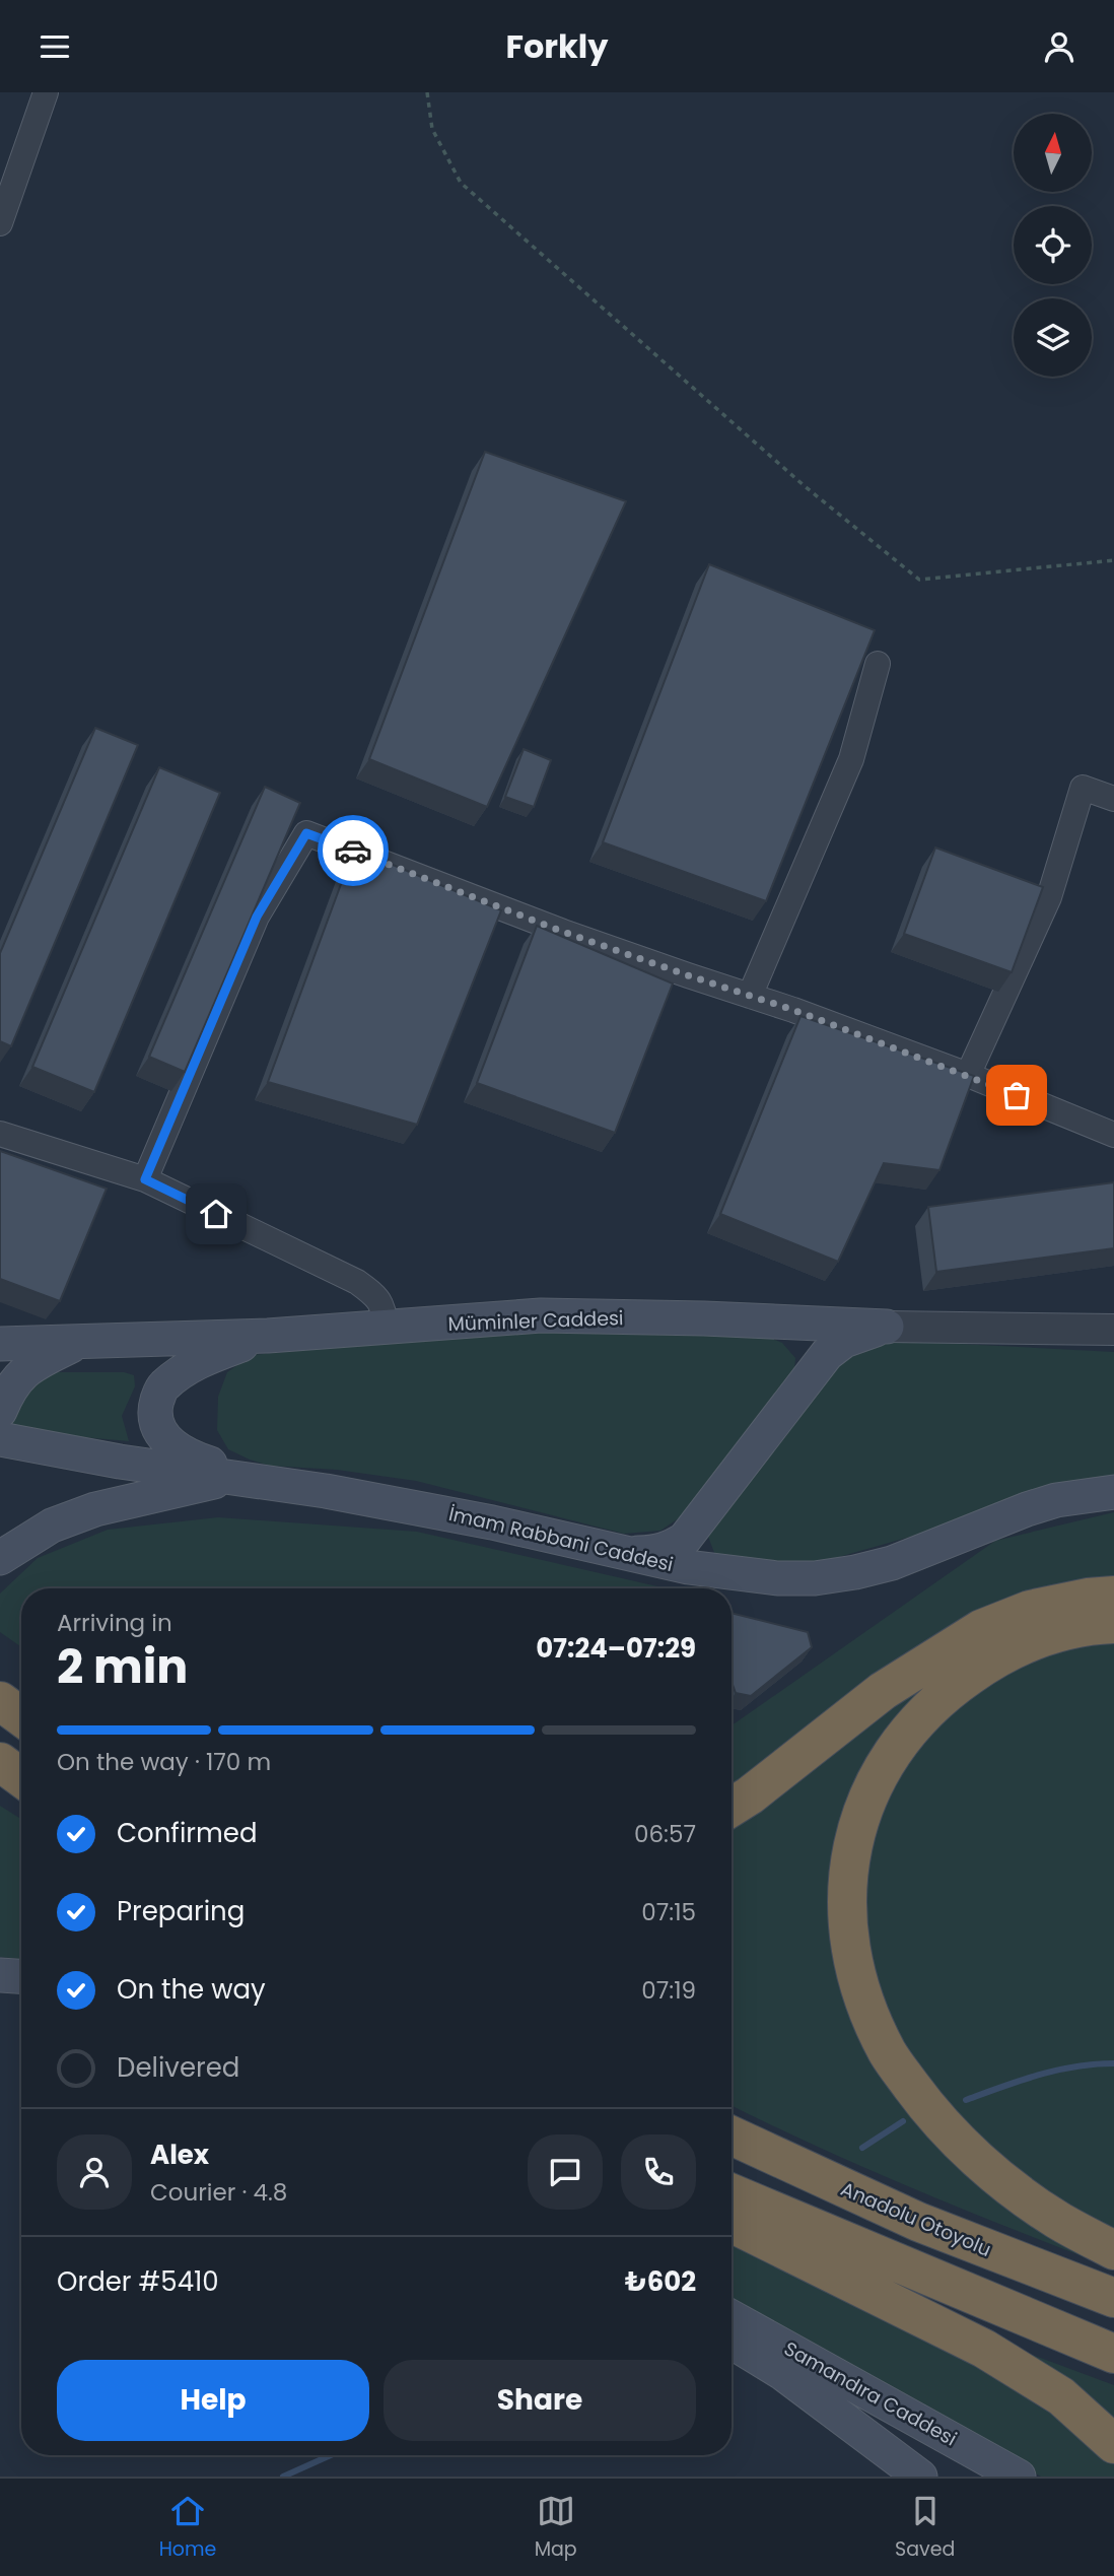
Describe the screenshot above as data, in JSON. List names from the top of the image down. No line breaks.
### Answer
{"streets":{"highway":["Anadolu Otoyolu"],"main road":["Müminler Caddesi","İmam Rabbani Caddesi","Samandıra Caddesi"]},"north":"top","page":{"header":"Forkly","heading":["2 min","Arriving in","07:24–07:29"],"panel":["Alex","Courier · 4.8","Order #5410","₺602"],"bar":"On the way · 170 m","list":[["Confirmed","06:57"],["Preparing","07:15"],["On the way","07:19"],"Delivered"],"buttons":["Help","Share"],"tabs":["Home","Map","Saved"]}}
